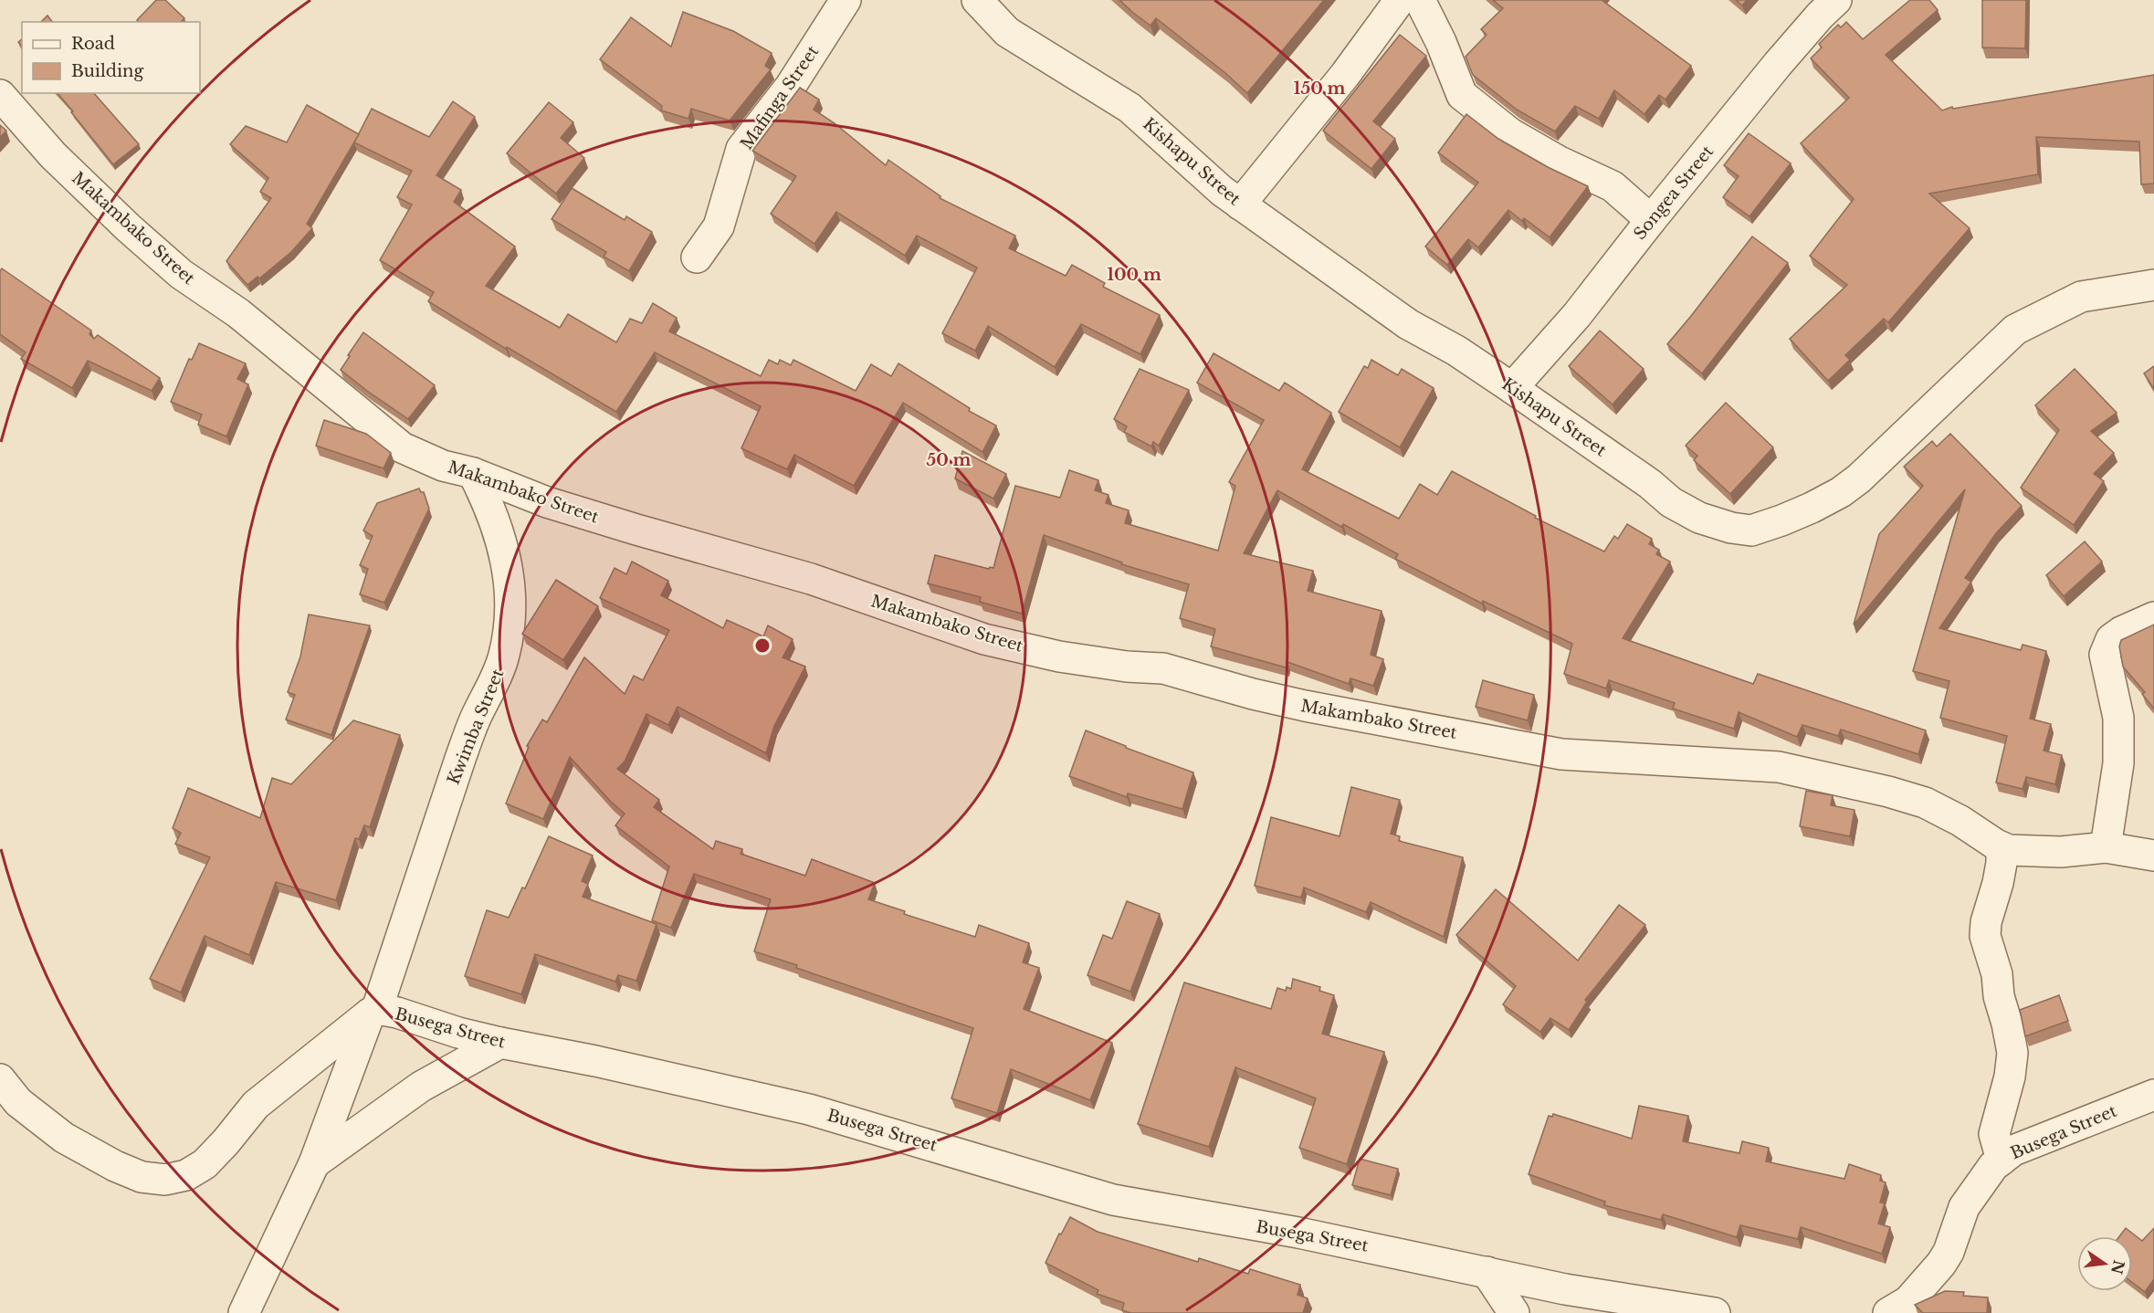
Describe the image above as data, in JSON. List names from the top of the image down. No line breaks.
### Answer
{"streets":{"street":["Mafinga Street","Kishapu Street","Songea Street","Makambako Street","Kwimba Street","Busega Street"]},"crossings":[["Kishapu Street","Songea Street"],["Makambako Street","Kwimba Street"],["Kwimba Street","Busega Street"]],"legend":["Road","Building"],"north":"right","rings":["150 m","100 m","50 m"]}
